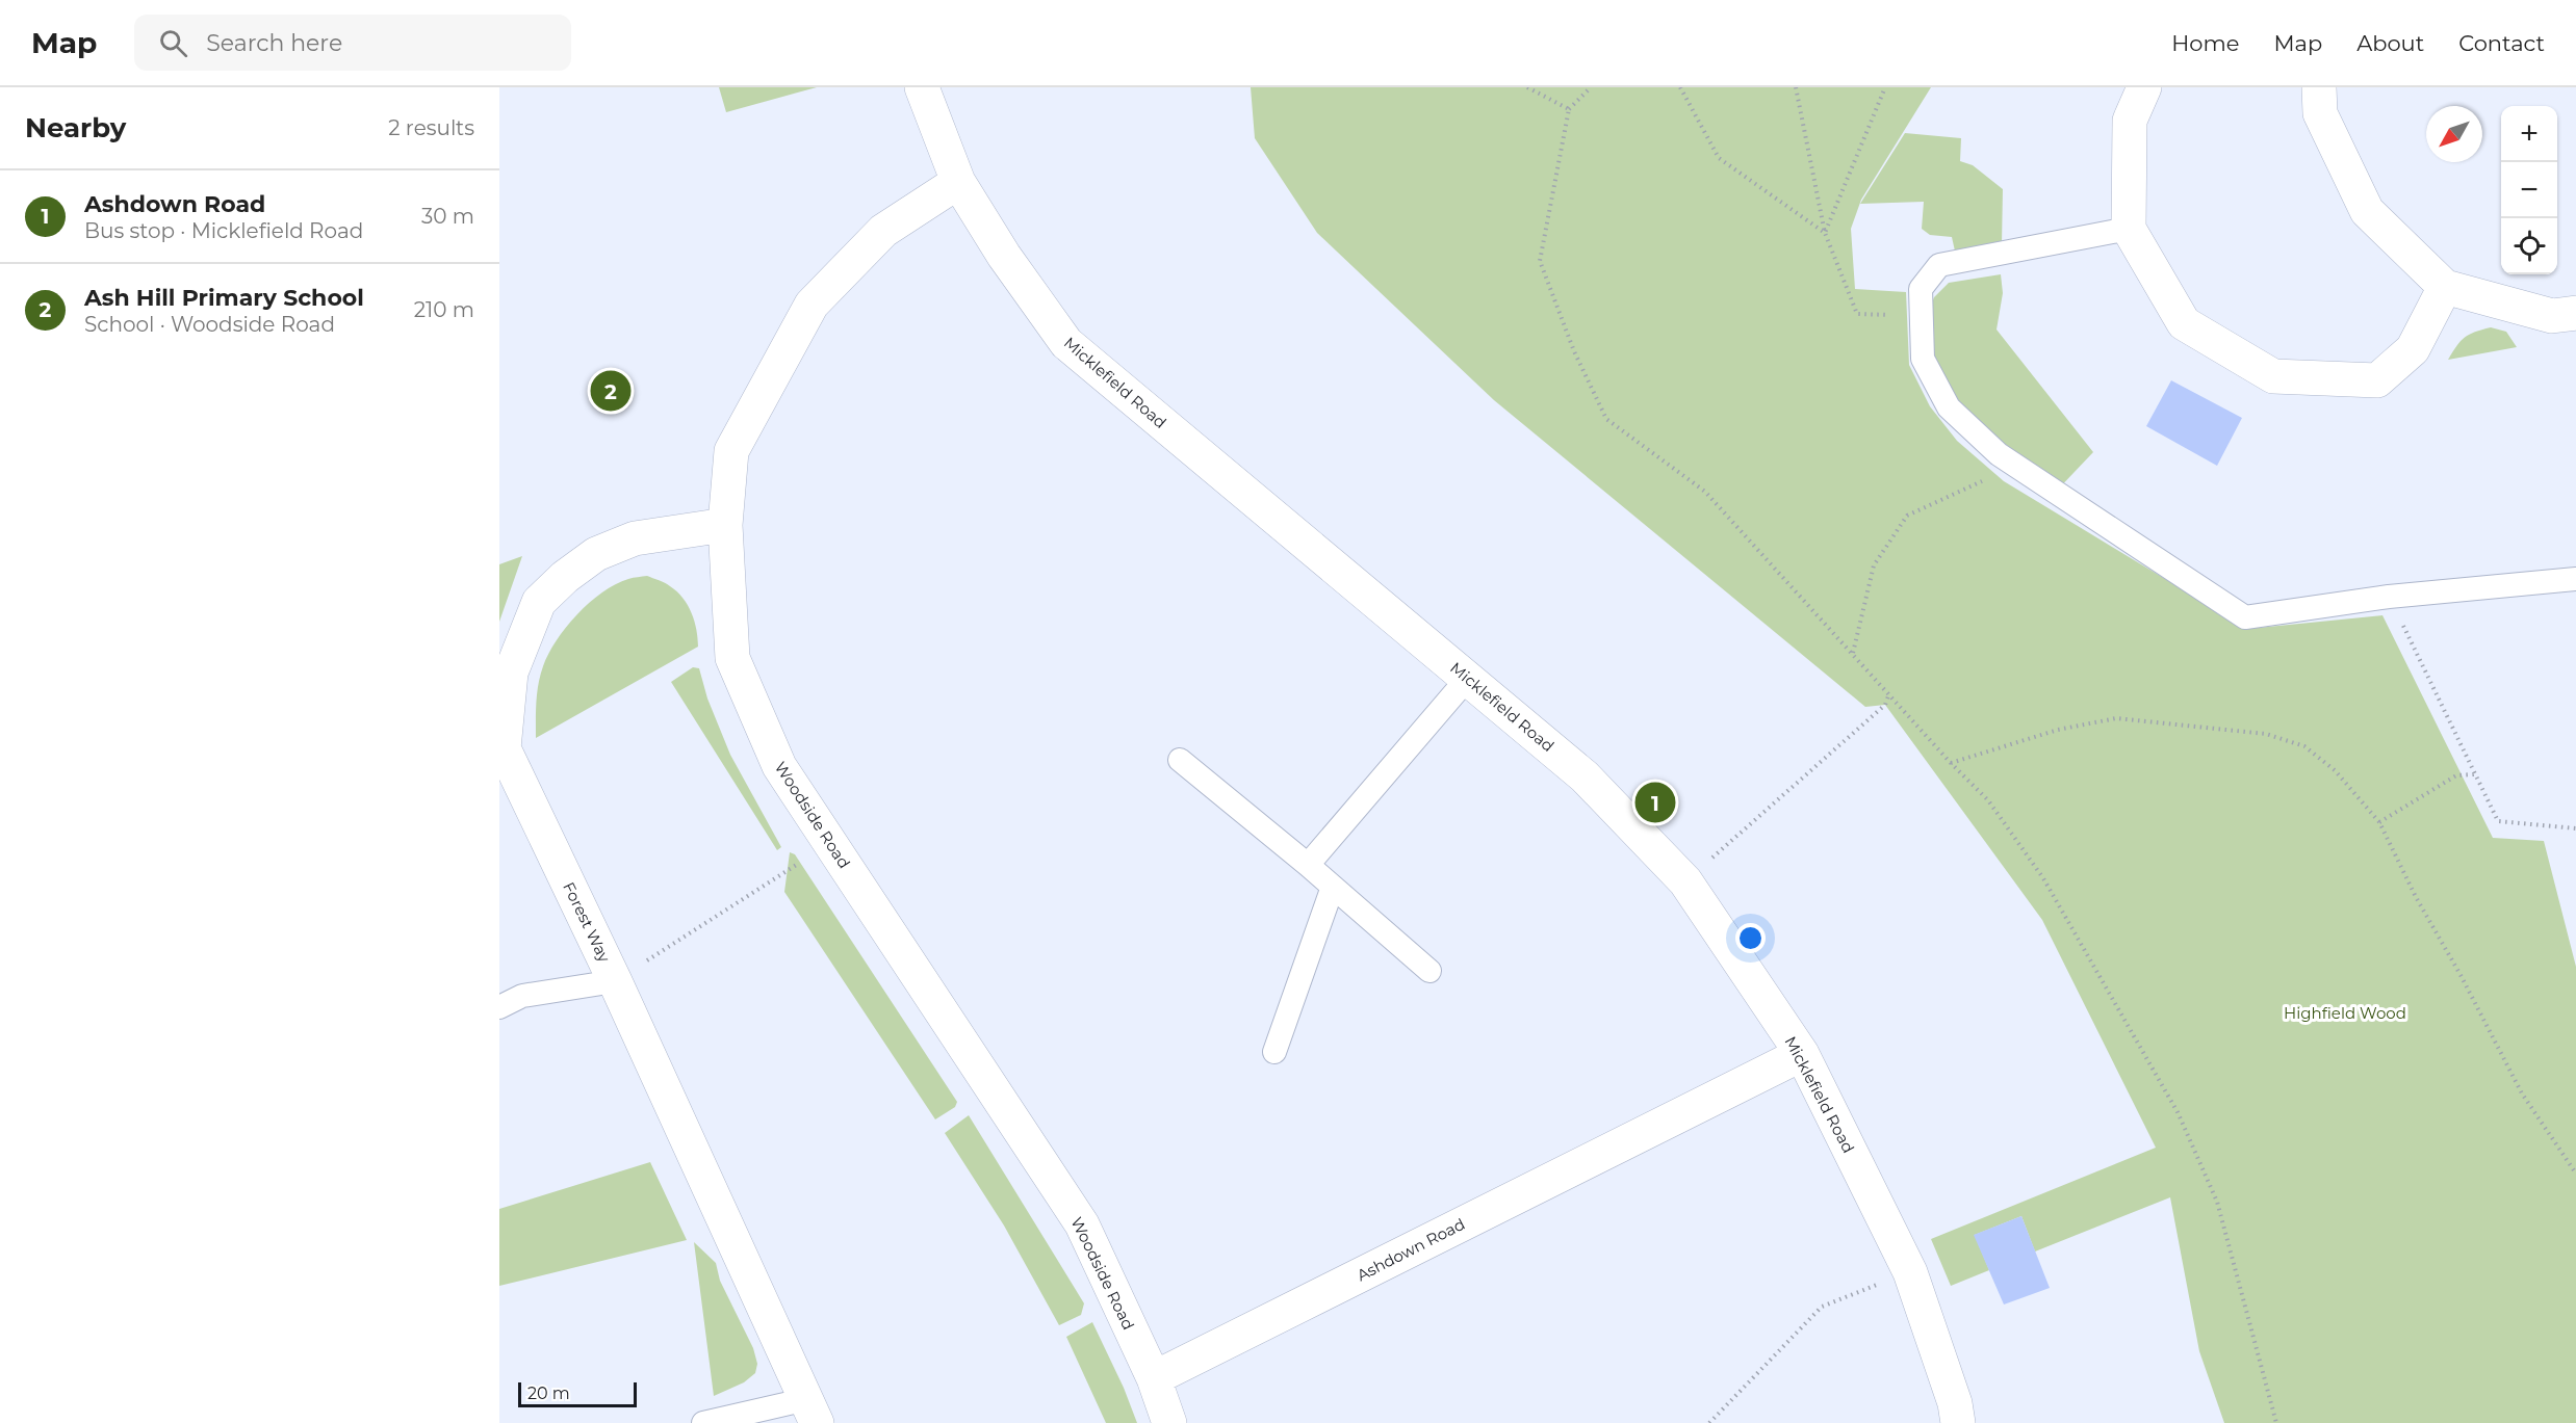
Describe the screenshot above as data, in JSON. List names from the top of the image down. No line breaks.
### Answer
{"streets":{"street":["Micklefield Road","Woodside Road","Forest Way","Ashdown Road"]},"crossings":[["Micklefield Road","Woodside Road"],["Micklefield Road","Ashdown Road"],["Woodside Road","Forest Way"],["Woodside Road","Ashdown Road"]],"parks":["Highfield Wood"],"scale_bar":"20 m","north":"bottom left","page":{"header":"Map","search":"Search here","nav":["Home","Map","About","Contact"],"heading":["Nearby","2 results"],"map_buttons":["+","−"],"list":[{"mark":"1","name":"Ashdown Road","note":"Bus stop · Micklefield Road","value":"30 m"},{"mark":"2","name":"Ash Hill Primary School","note":"School · Woodside Road","value":"210 m"}],"pins":["2","1"],"scale":"20 m"}}
